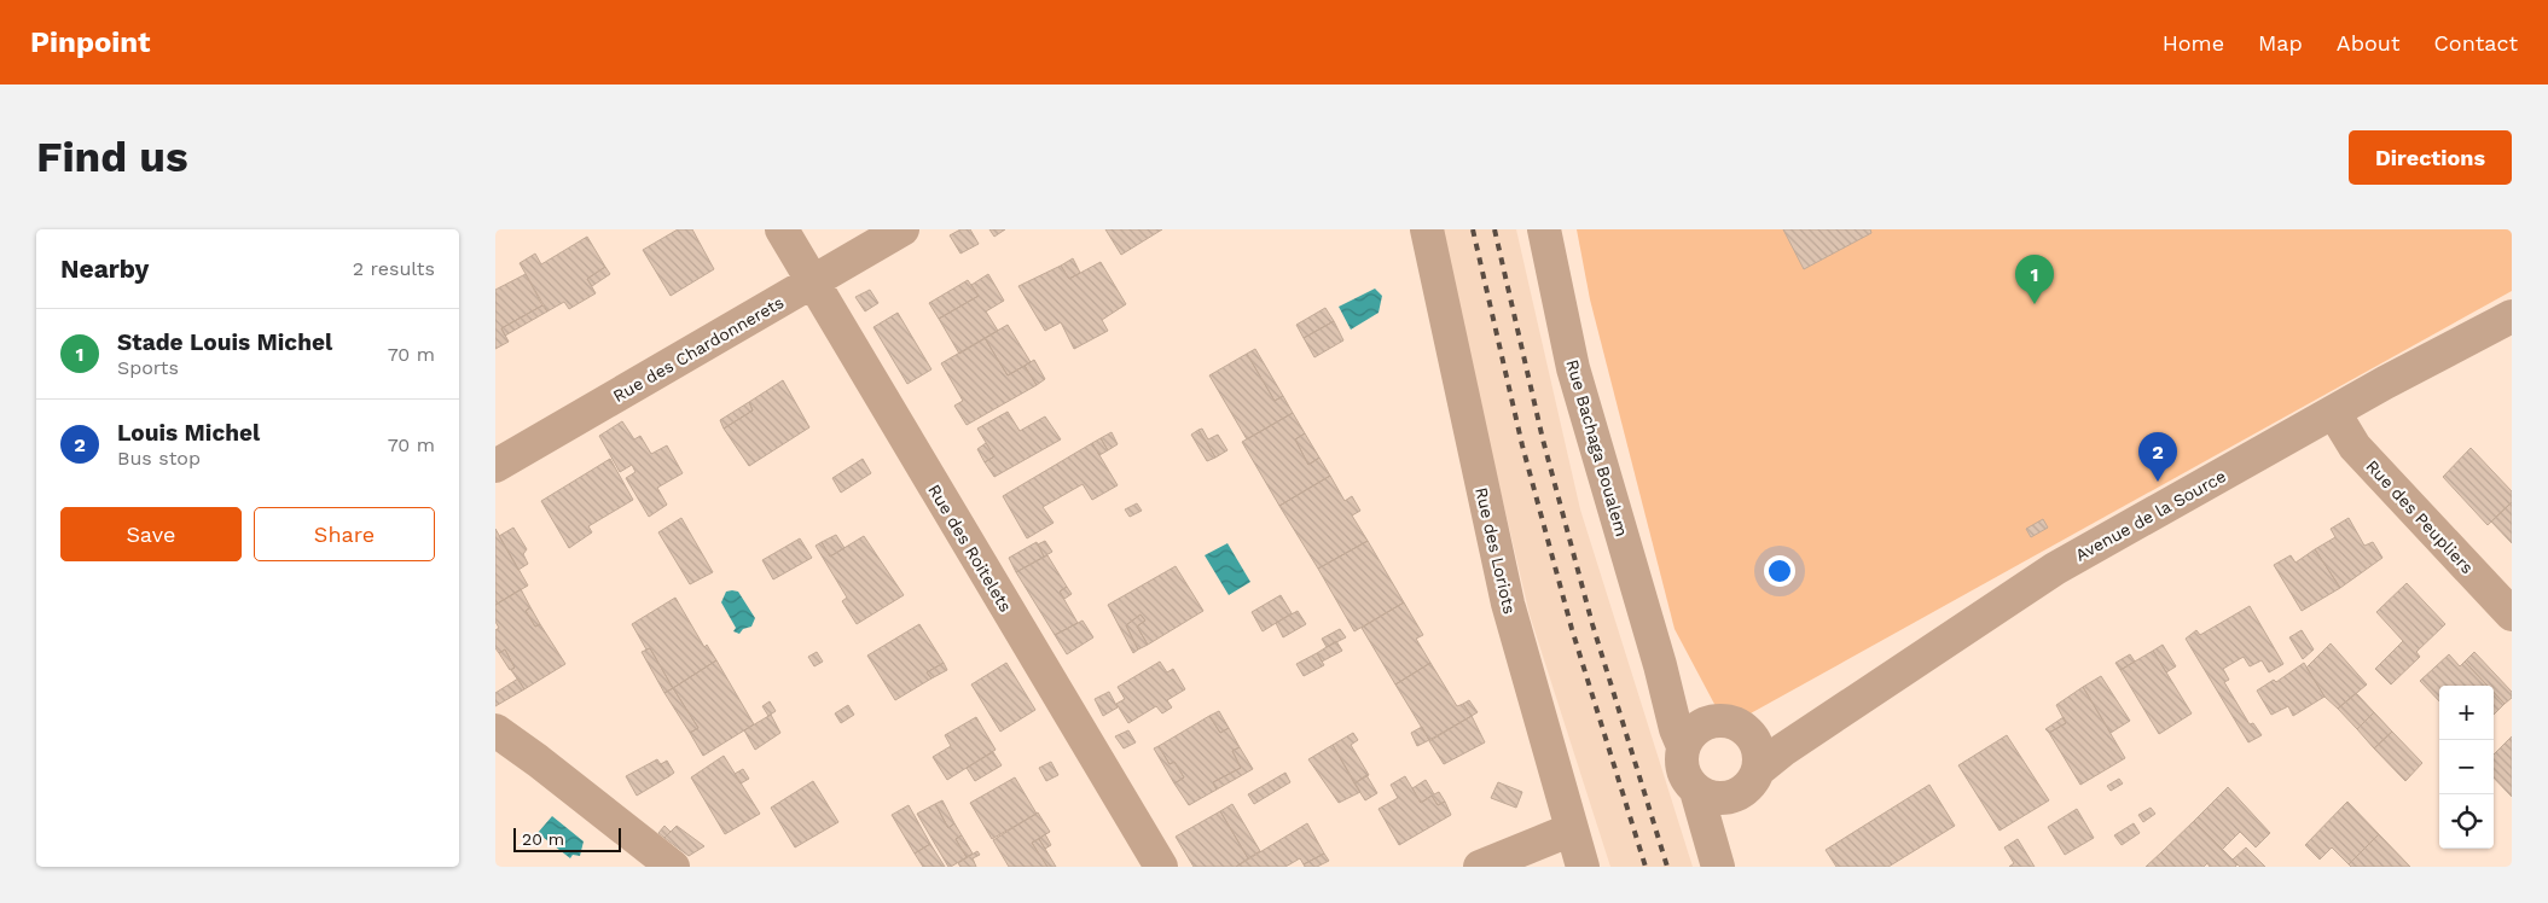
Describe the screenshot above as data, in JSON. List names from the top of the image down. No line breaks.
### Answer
{"streets":{"street":["Rue des Chardonnerets","Rue Bachaga Boualem","Avenue de la Source","Rue des Peupliers","Rue des Roitelets","Rue des Loriots"]},"crossings":[["Rue des Chardonnerets","Rue des Roitelets"],["Rue Bachaga Boualem","Avenue de la Source"],["Avenue de la Source","Rue des Peupliers"]],"scale_bar":"20 m","page":{"header":"Pinpoint","nav":["Home","Map","About","Contact"],"buttons":["Directions",["Save","Share"]],"title":"Find us","heading":["Nearby","2 results"],"pins":["1","2"],"list":[{"mark":"1","name":"Stade Louis Michel","note":"Sports","value":"70 m"},{"mark":"2","name":"Louis Michel","note":"Bus stop","value":"70 m"}],"map_buttons":["+","−"],"scale":"20 m"}}
